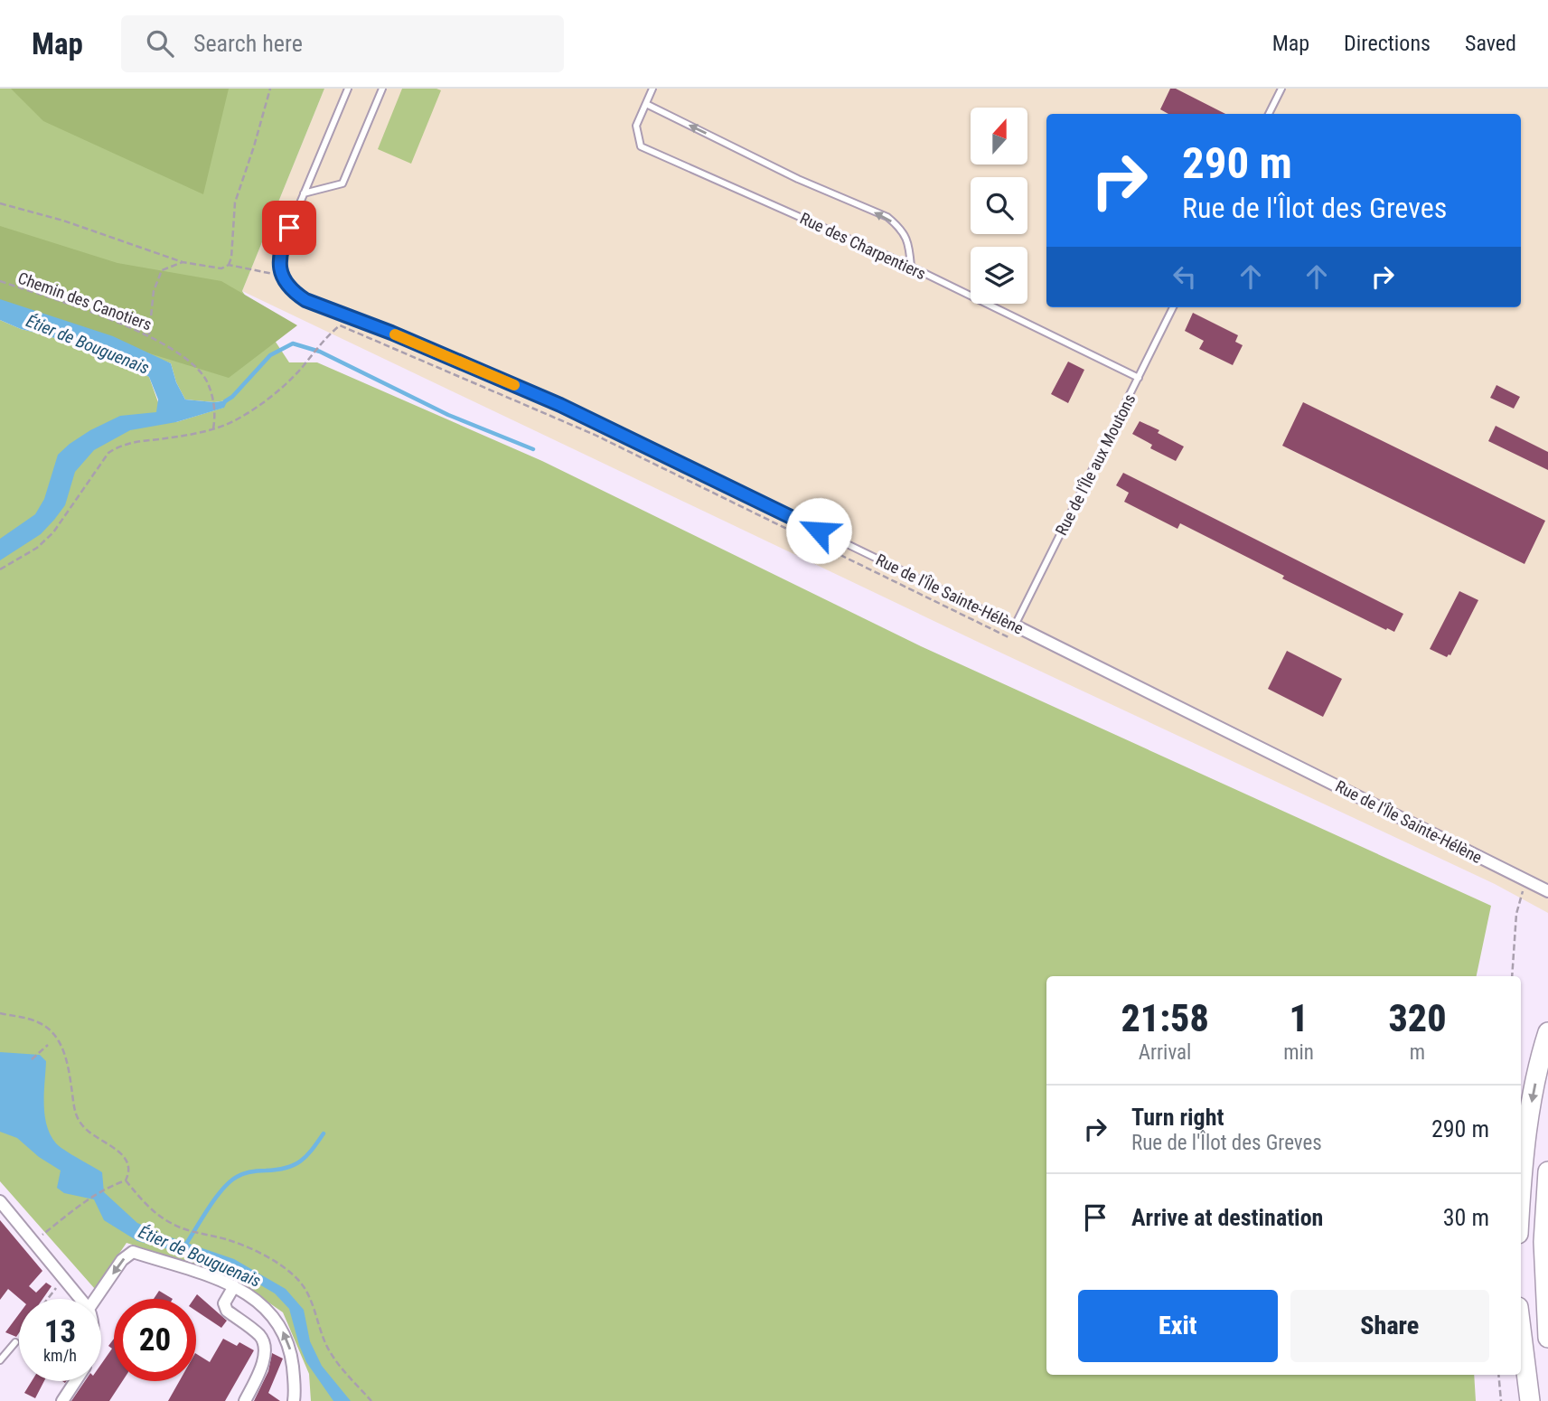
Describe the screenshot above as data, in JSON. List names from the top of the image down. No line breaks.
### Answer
{"streets":{"street":["Rue de l'Île Sainte-Hélène"],"lane":["Rue des Charpentiers","Rue de l'Île aux Moutons"],"path":["Chemin des Canotiers"]},"crossings":[["Rue des Charpentiers","Rue de l'Île aux Moutons"],["Rue de l'Île aux Moutons","Rue de l'Île Sainte-Hélène"]],"water":["Étier de Bouguenais"],"north":"top","page":{"header":"Map","search":"Search here","nav":["Map","Directions","Saved"],"turn":["290 m","Rue de l'Îlot des Greves"],"eta":["21:58","Arrival","1","min","320","m"],"list":[{"name":"Turn right","note":"Rue de l'Îlot des Greves","value":"290 m"},{"name":"Arrive at destination","value":"30 m"}],"buttons":["Exit","Share"],"speed":"13 km/h","limit":"20"}}
